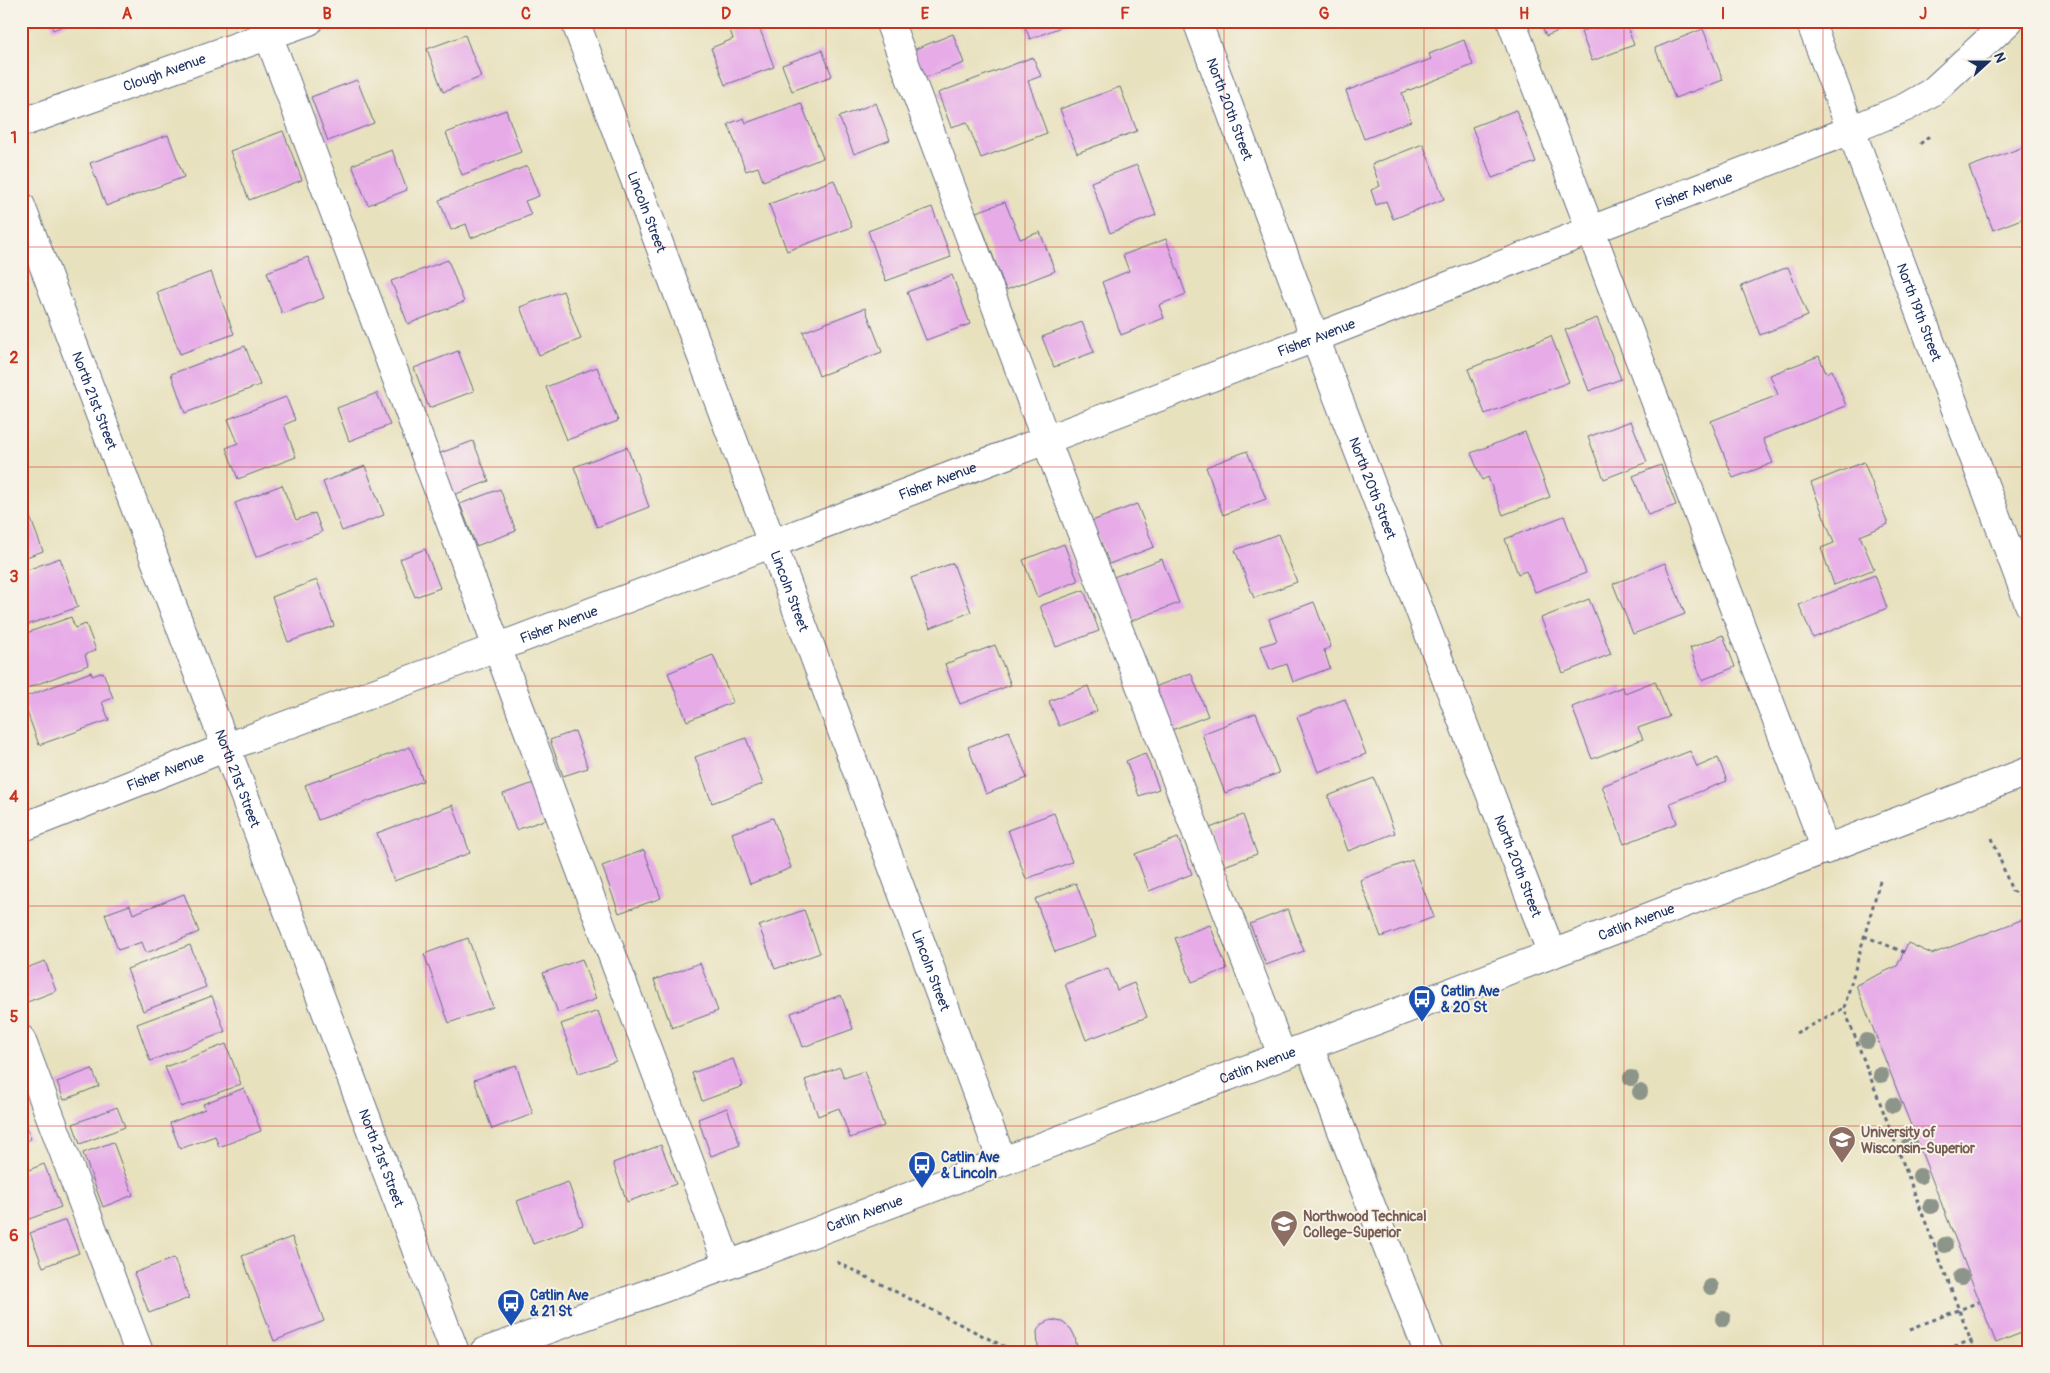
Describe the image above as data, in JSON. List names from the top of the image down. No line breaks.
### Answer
{"streets":{"street":["Clough Avenue","North 20th Street","Fisher Avenue","Lincoln Street","North 19th Street","North 21st Street","Catlin Avenue"]},"crossings":[["North 20th Street","Fisher Avenue"],["North 20th Street","Catlin Avenue"],["Fisher Avenue","Lincoln Street"],["Fisher Avenue","North 19th Street"],["Fisher Avenue","North 21st Street"],["Lincoln Street","Catlin Avenue"]],"places":{"bus stop":["Catlin Ave & 20 St","Catlin Ave & Lincoln","Catlin Ave & 21 St"],"school or university":["University of Wisconsin-Superior","Northwood Technical College-Superior"]},"north":"right","grid":{"columns":["A","B","C","D","E","F","G","H","I","J"],"rows":["1","2","3","4","5","6"]}}
